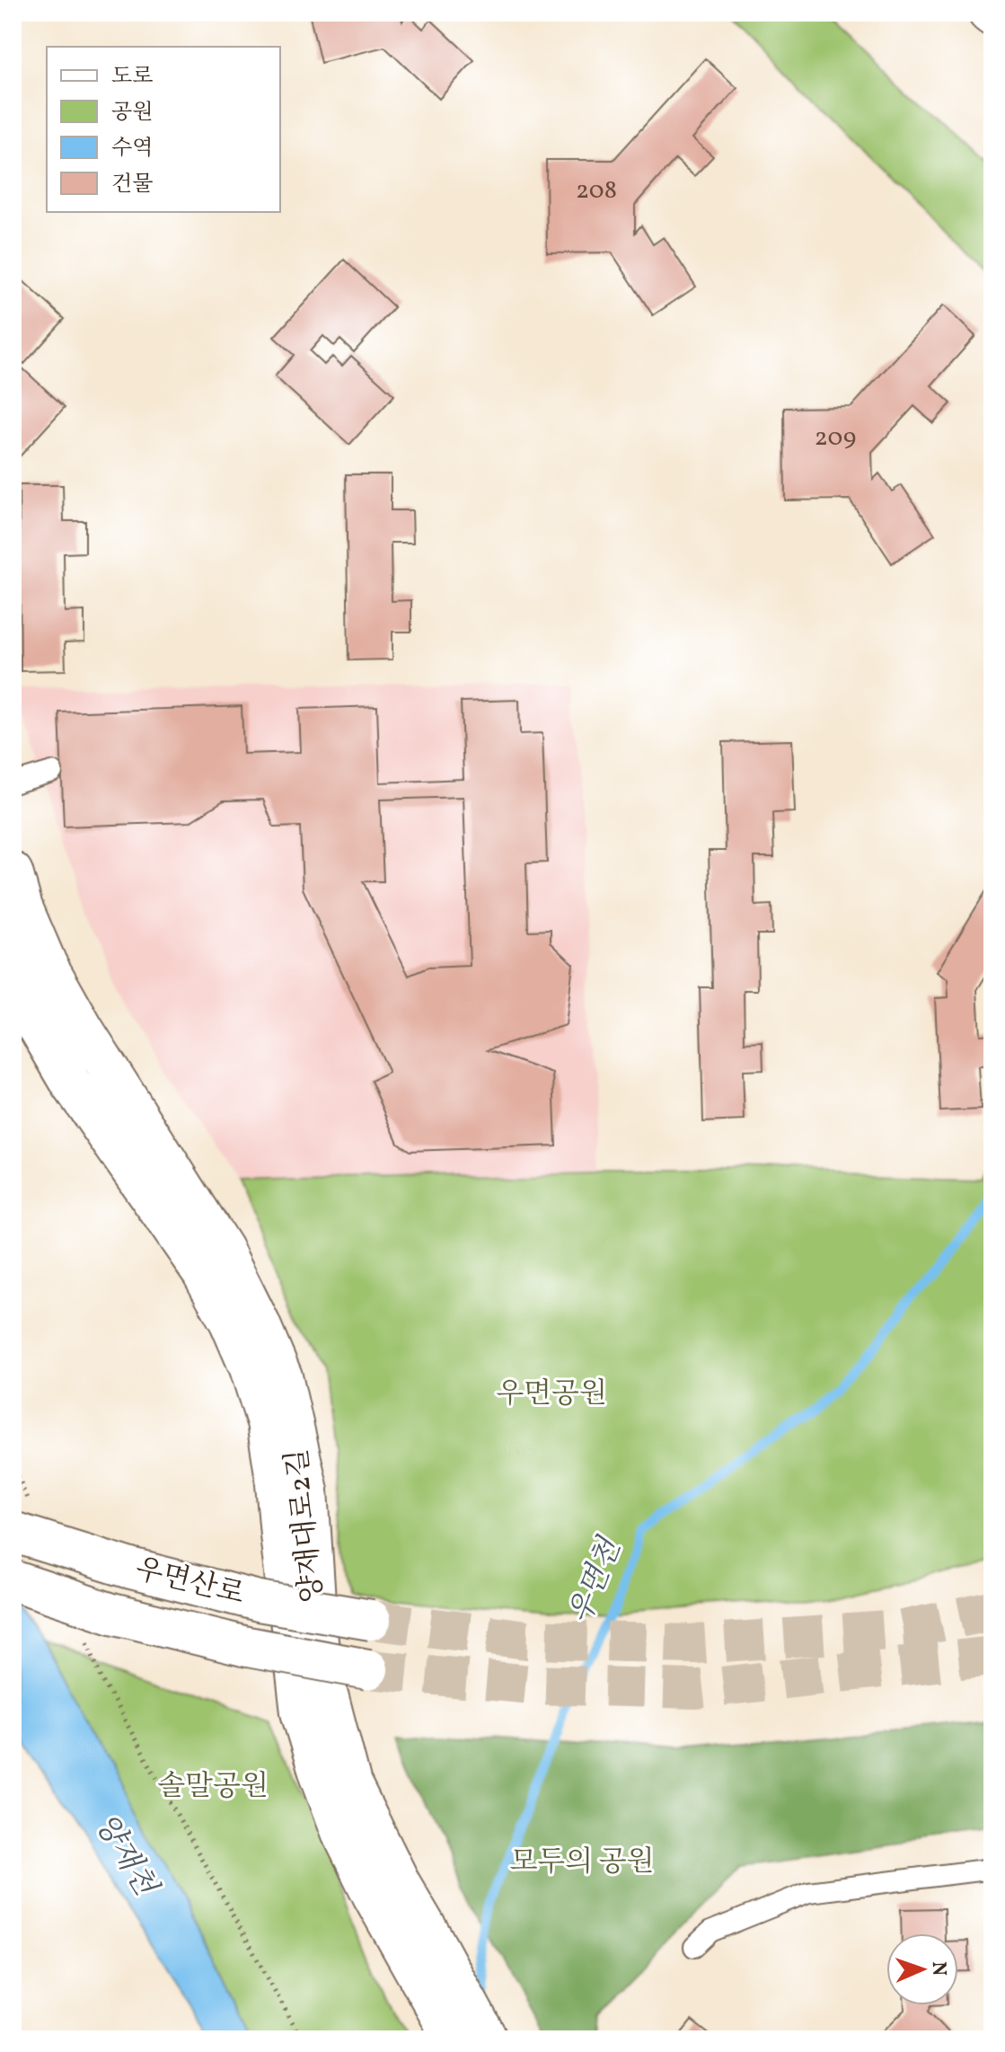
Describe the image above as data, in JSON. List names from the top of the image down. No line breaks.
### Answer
{"streets":{"main road":["양재대로2길","우면산로"]},"water":["우면천","양재천"],"parks":["우면공원","솔말공원","모두의 공원"],"house_numbers":["208","209"],"legend":["도로","공원","수역","건물"],"north":"right"}
